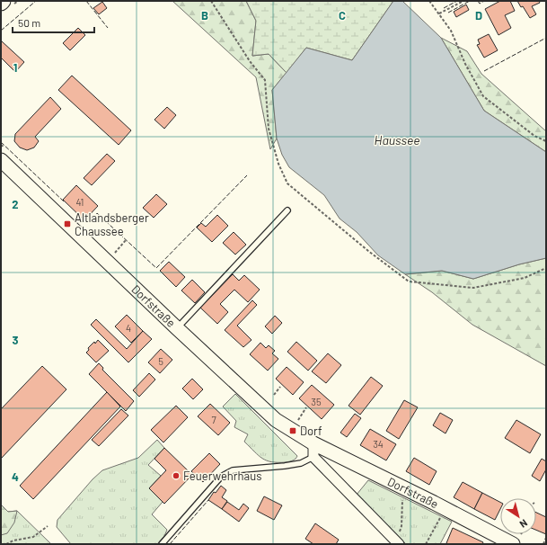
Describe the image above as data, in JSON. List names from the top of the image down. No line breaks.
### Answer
{"streets":{"main road":["Dorfstraße"]},"water":["Haussee"],"places":{"transit":["Altlandsberger Chaussee","Dorf"],"other":["Feuerwehrhaus"]},"house_numbers":["41","4","5","35","7","34"],"scale_bar":"50 m","north":"bottom right","grid":{"columns":["B","C","D"],"rows":["1","2","3","4"]}}
